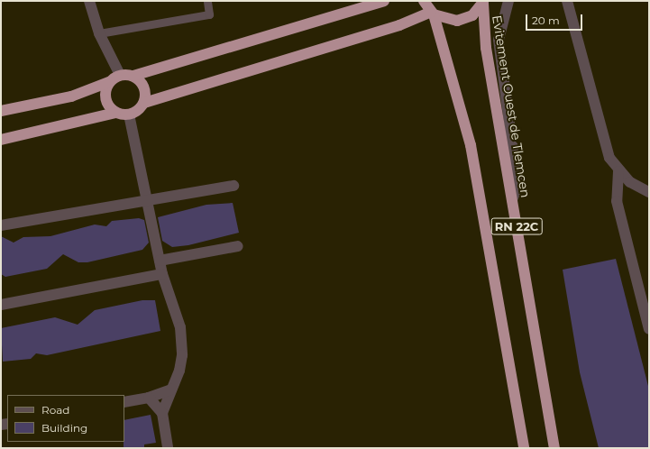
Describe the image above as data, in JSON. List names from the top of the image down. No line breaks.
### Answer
{"streets":{"highway":["Evitement Ouest de Tlemcen","RN 22C"]},"crossings":[["Evitement Ouest de Tlemcen","RN 22C"]],"legend":["Road","Building"],"scale_bar":"20 m"}
